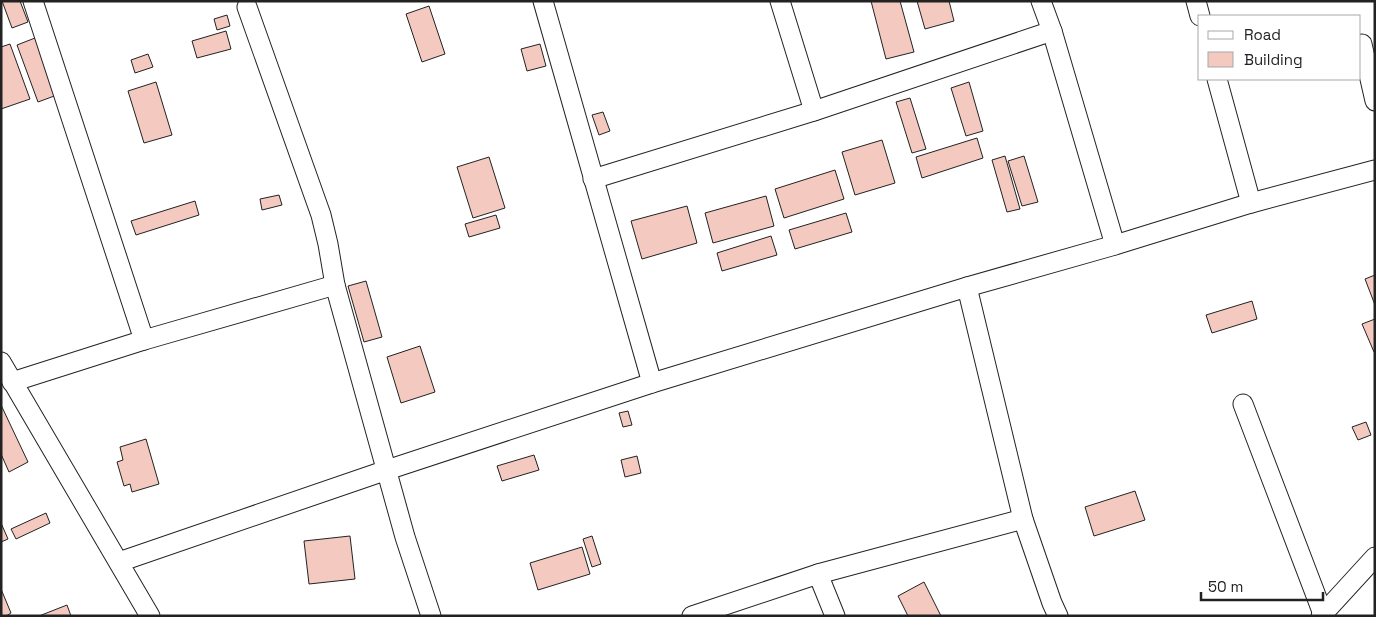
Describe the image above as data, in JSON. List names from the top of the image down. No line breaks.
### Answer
{"legend":["Road","Building"],"scale_bar":"50 m"}
